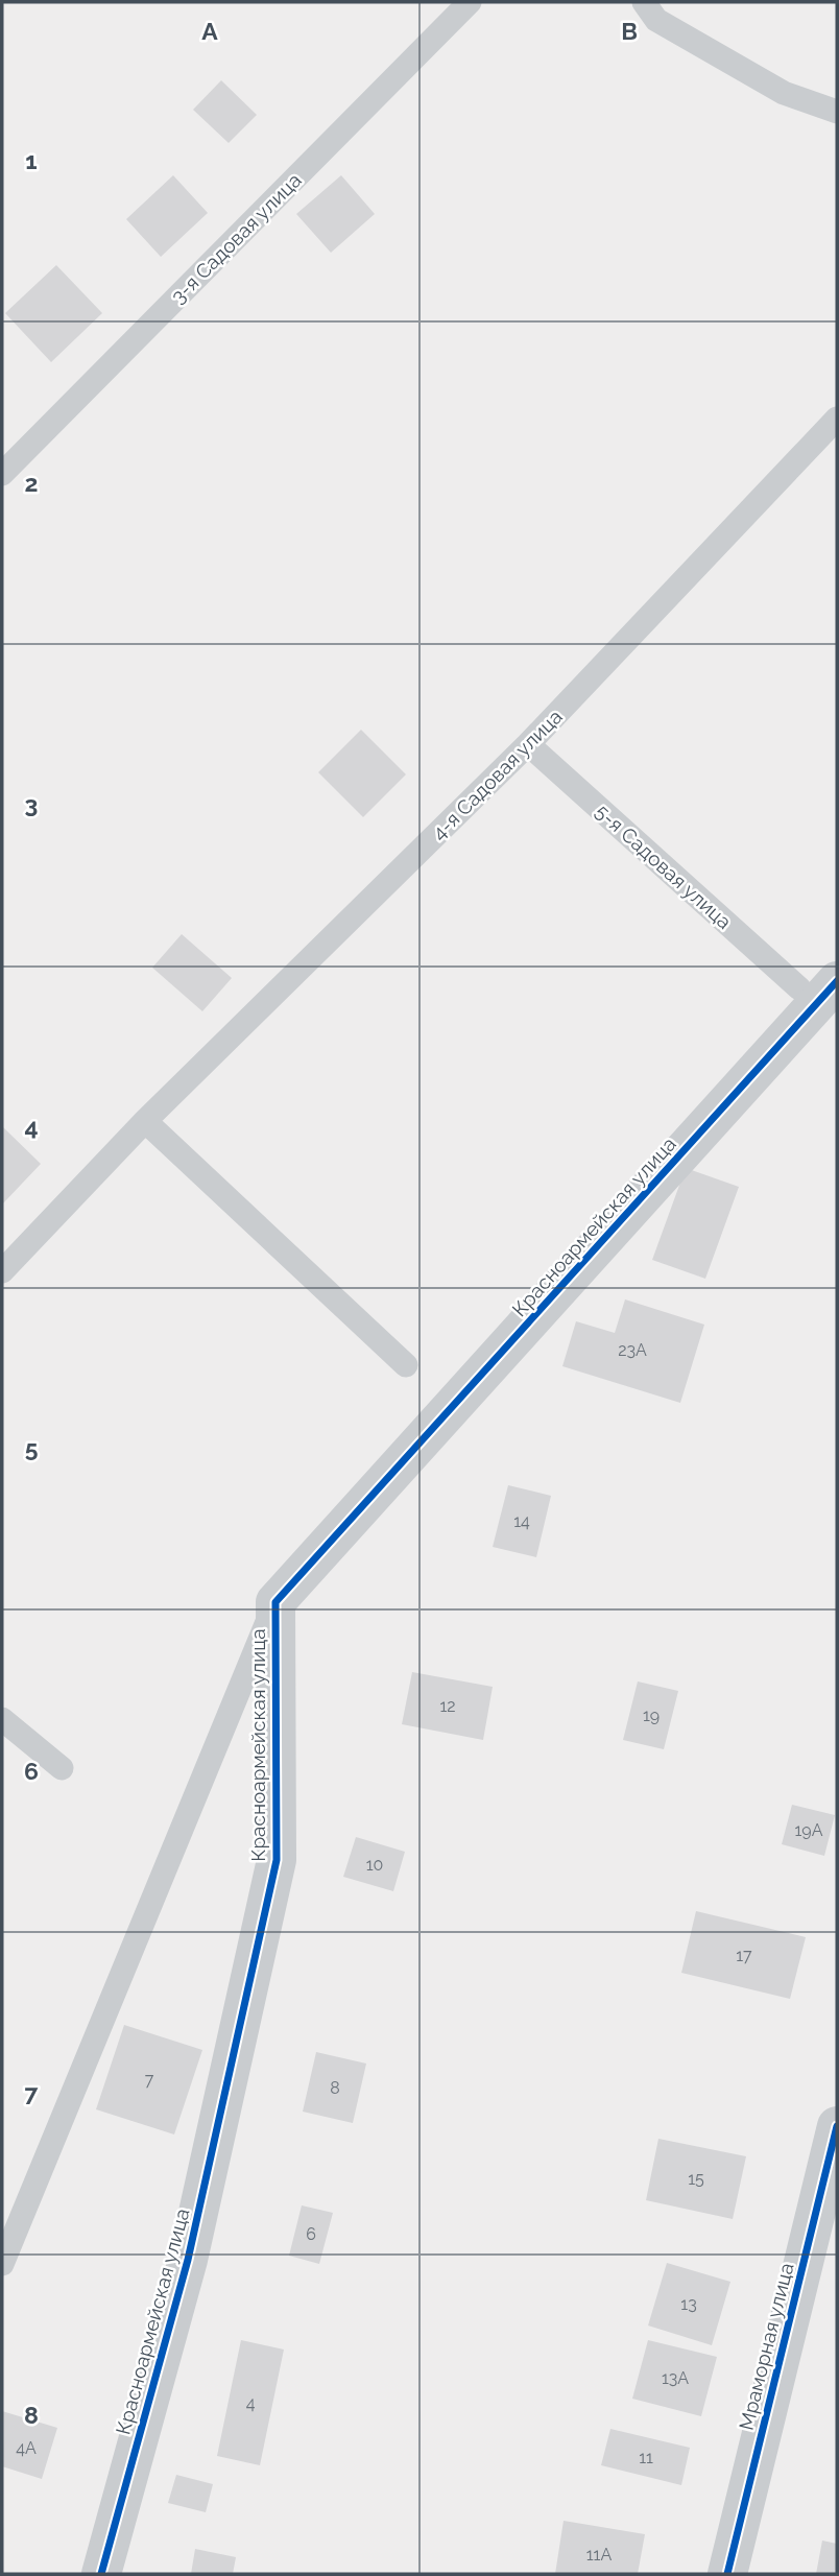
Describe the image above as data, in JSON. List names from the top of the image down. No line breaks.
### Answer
{"streets":{"street":["Красноармейская улица","Мраморная улица"],"lane":["3-я Садовая улица","4-я Садовая улица","5-я Садовая улица"]},"crossings":[["4-я Садовая улица","5-я Садовая улица"],["5-я Садовая улица","Красноармейская улица"]],"house_numbers":["23А","14","12","19","19А","10","17","7","8","15","6","13","13А","4","4А","11","11А"],"grid":{"columns":["A","B"],"rows":["1","2","3","4","5","6","7","8"]}}
